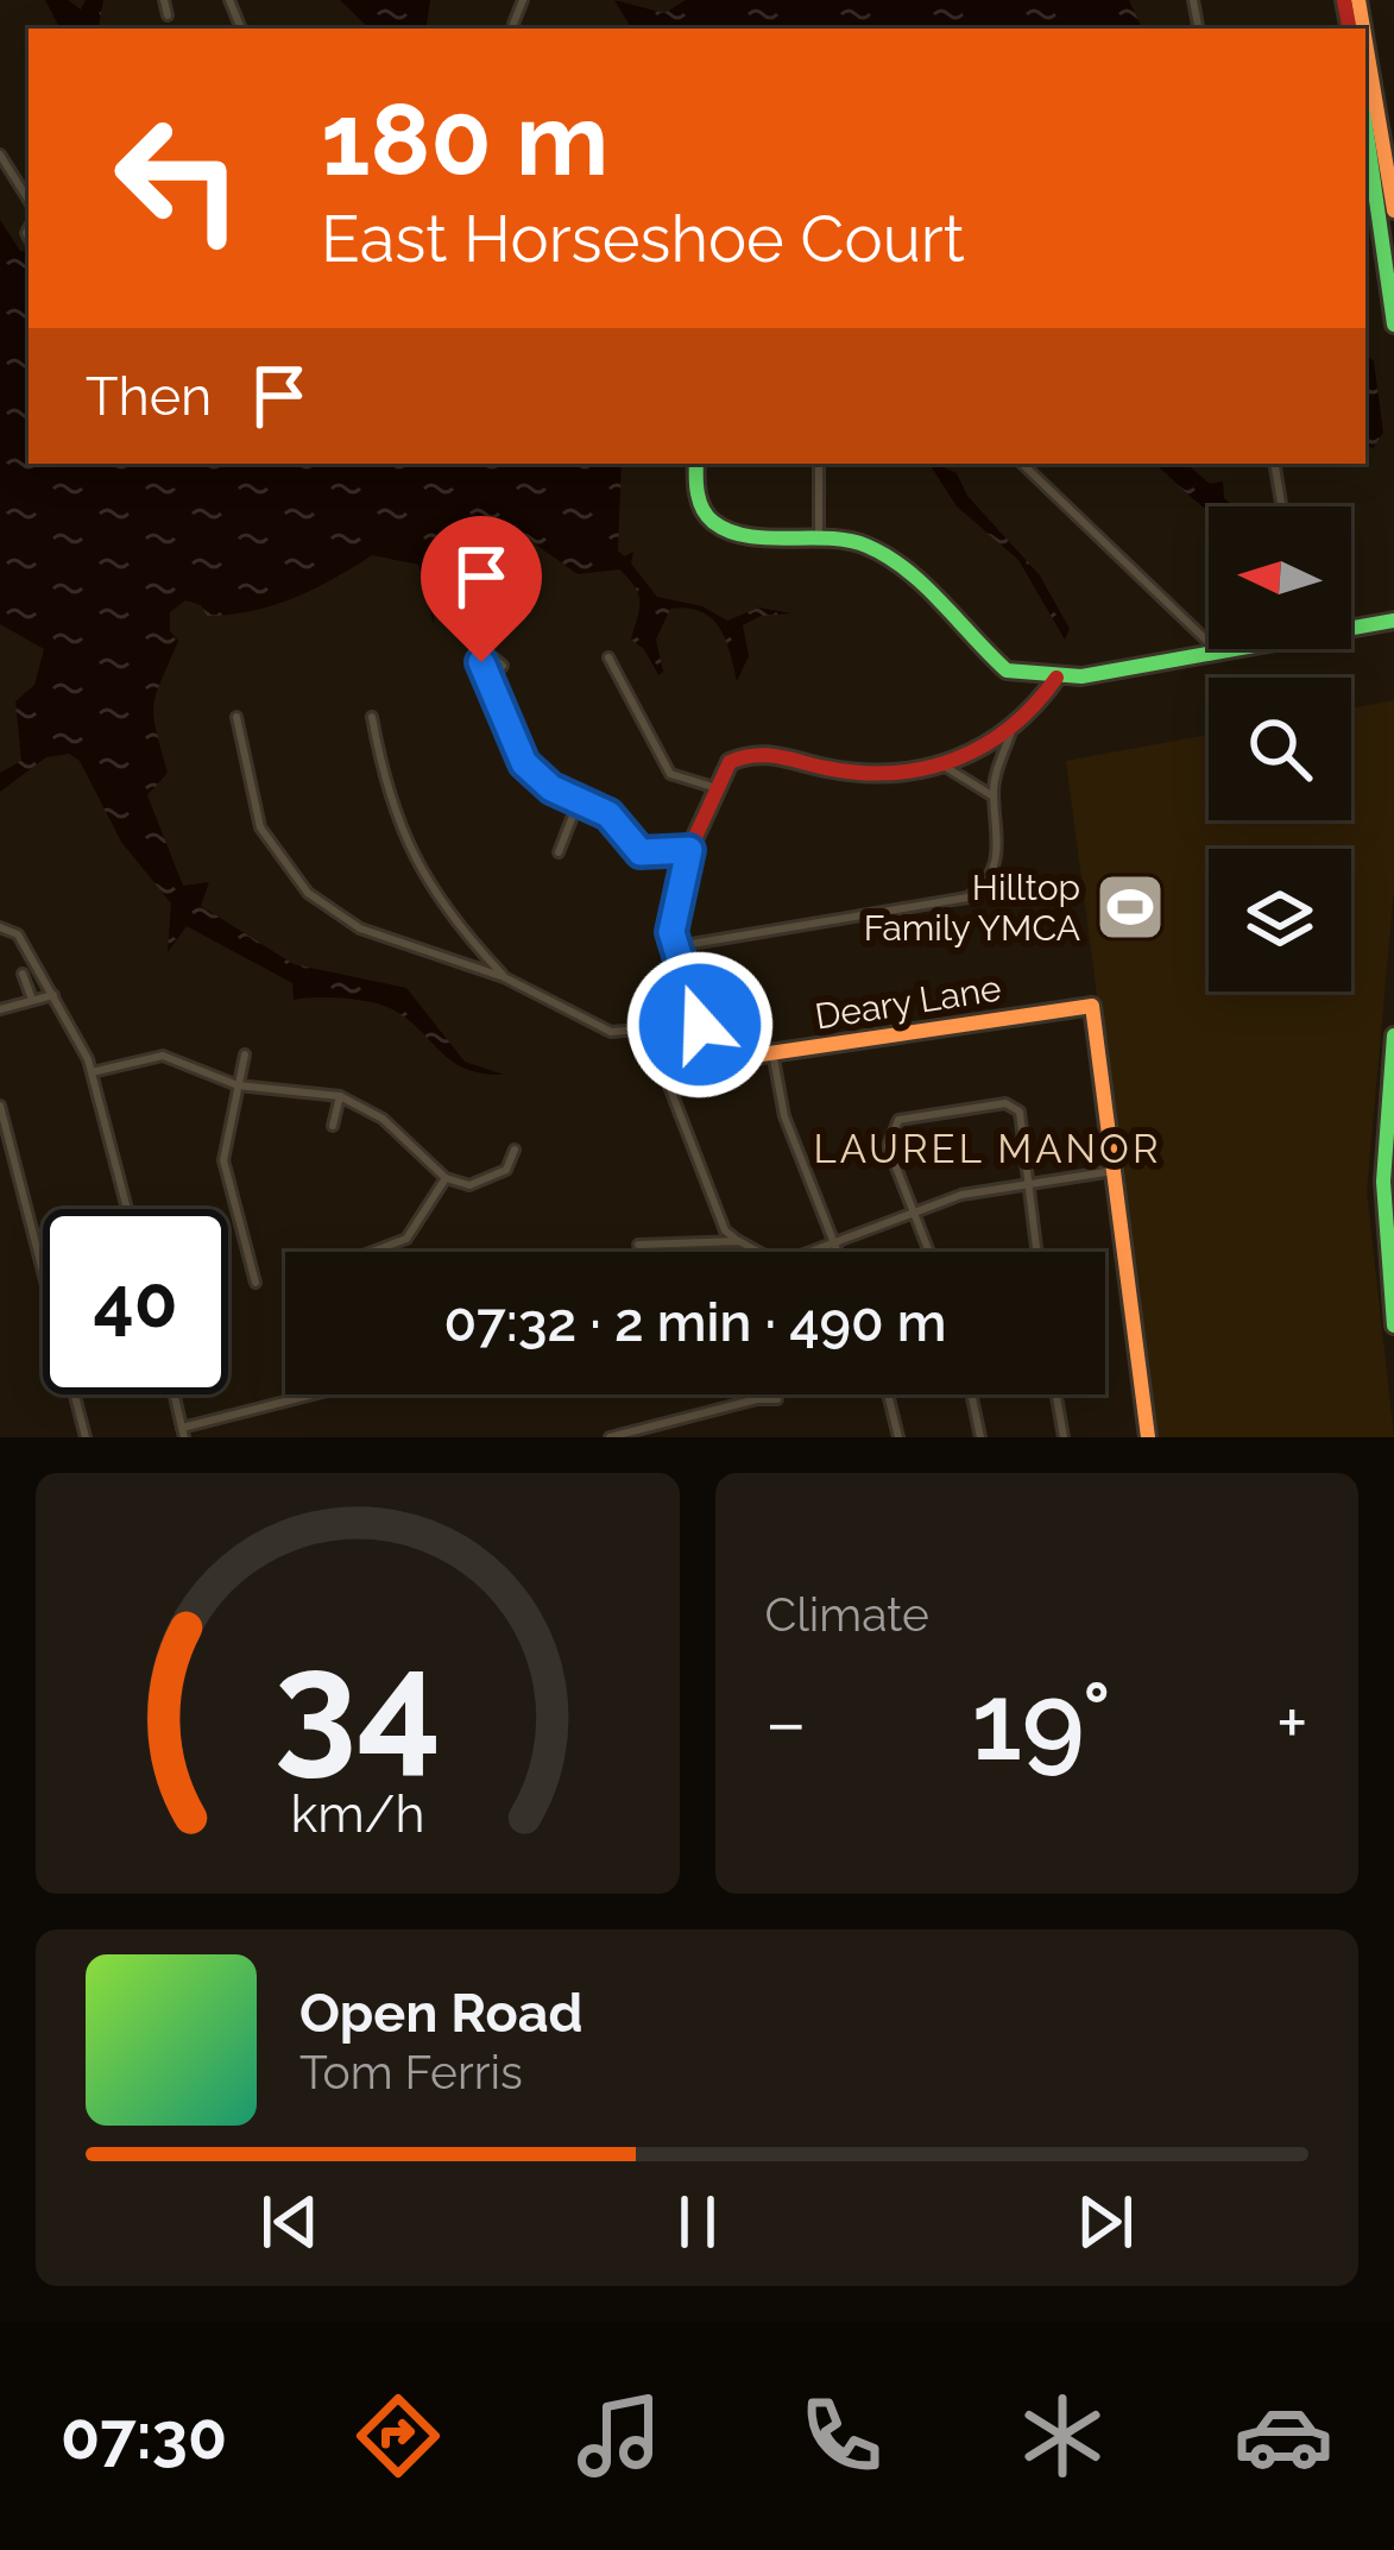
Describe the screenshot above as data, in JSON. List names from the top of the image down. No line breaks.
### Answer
{"streets":{"street":["Deary Lane"]},"districts":["LAUREL MANOR"],"places":{"sports":["Hilltop Family YMCA"]},"north":"left","page":{"turn":["180 m","East Horseshoe Court"],"then":"Then","limit":"40","trip":"07:32 · 2 min · 490 m","tile":"Climate","heat":["−","19°","+"],"song":["Open Road","Tom Ferris"],"tabs":"07:30","gauge":["34","km/h"]}}
